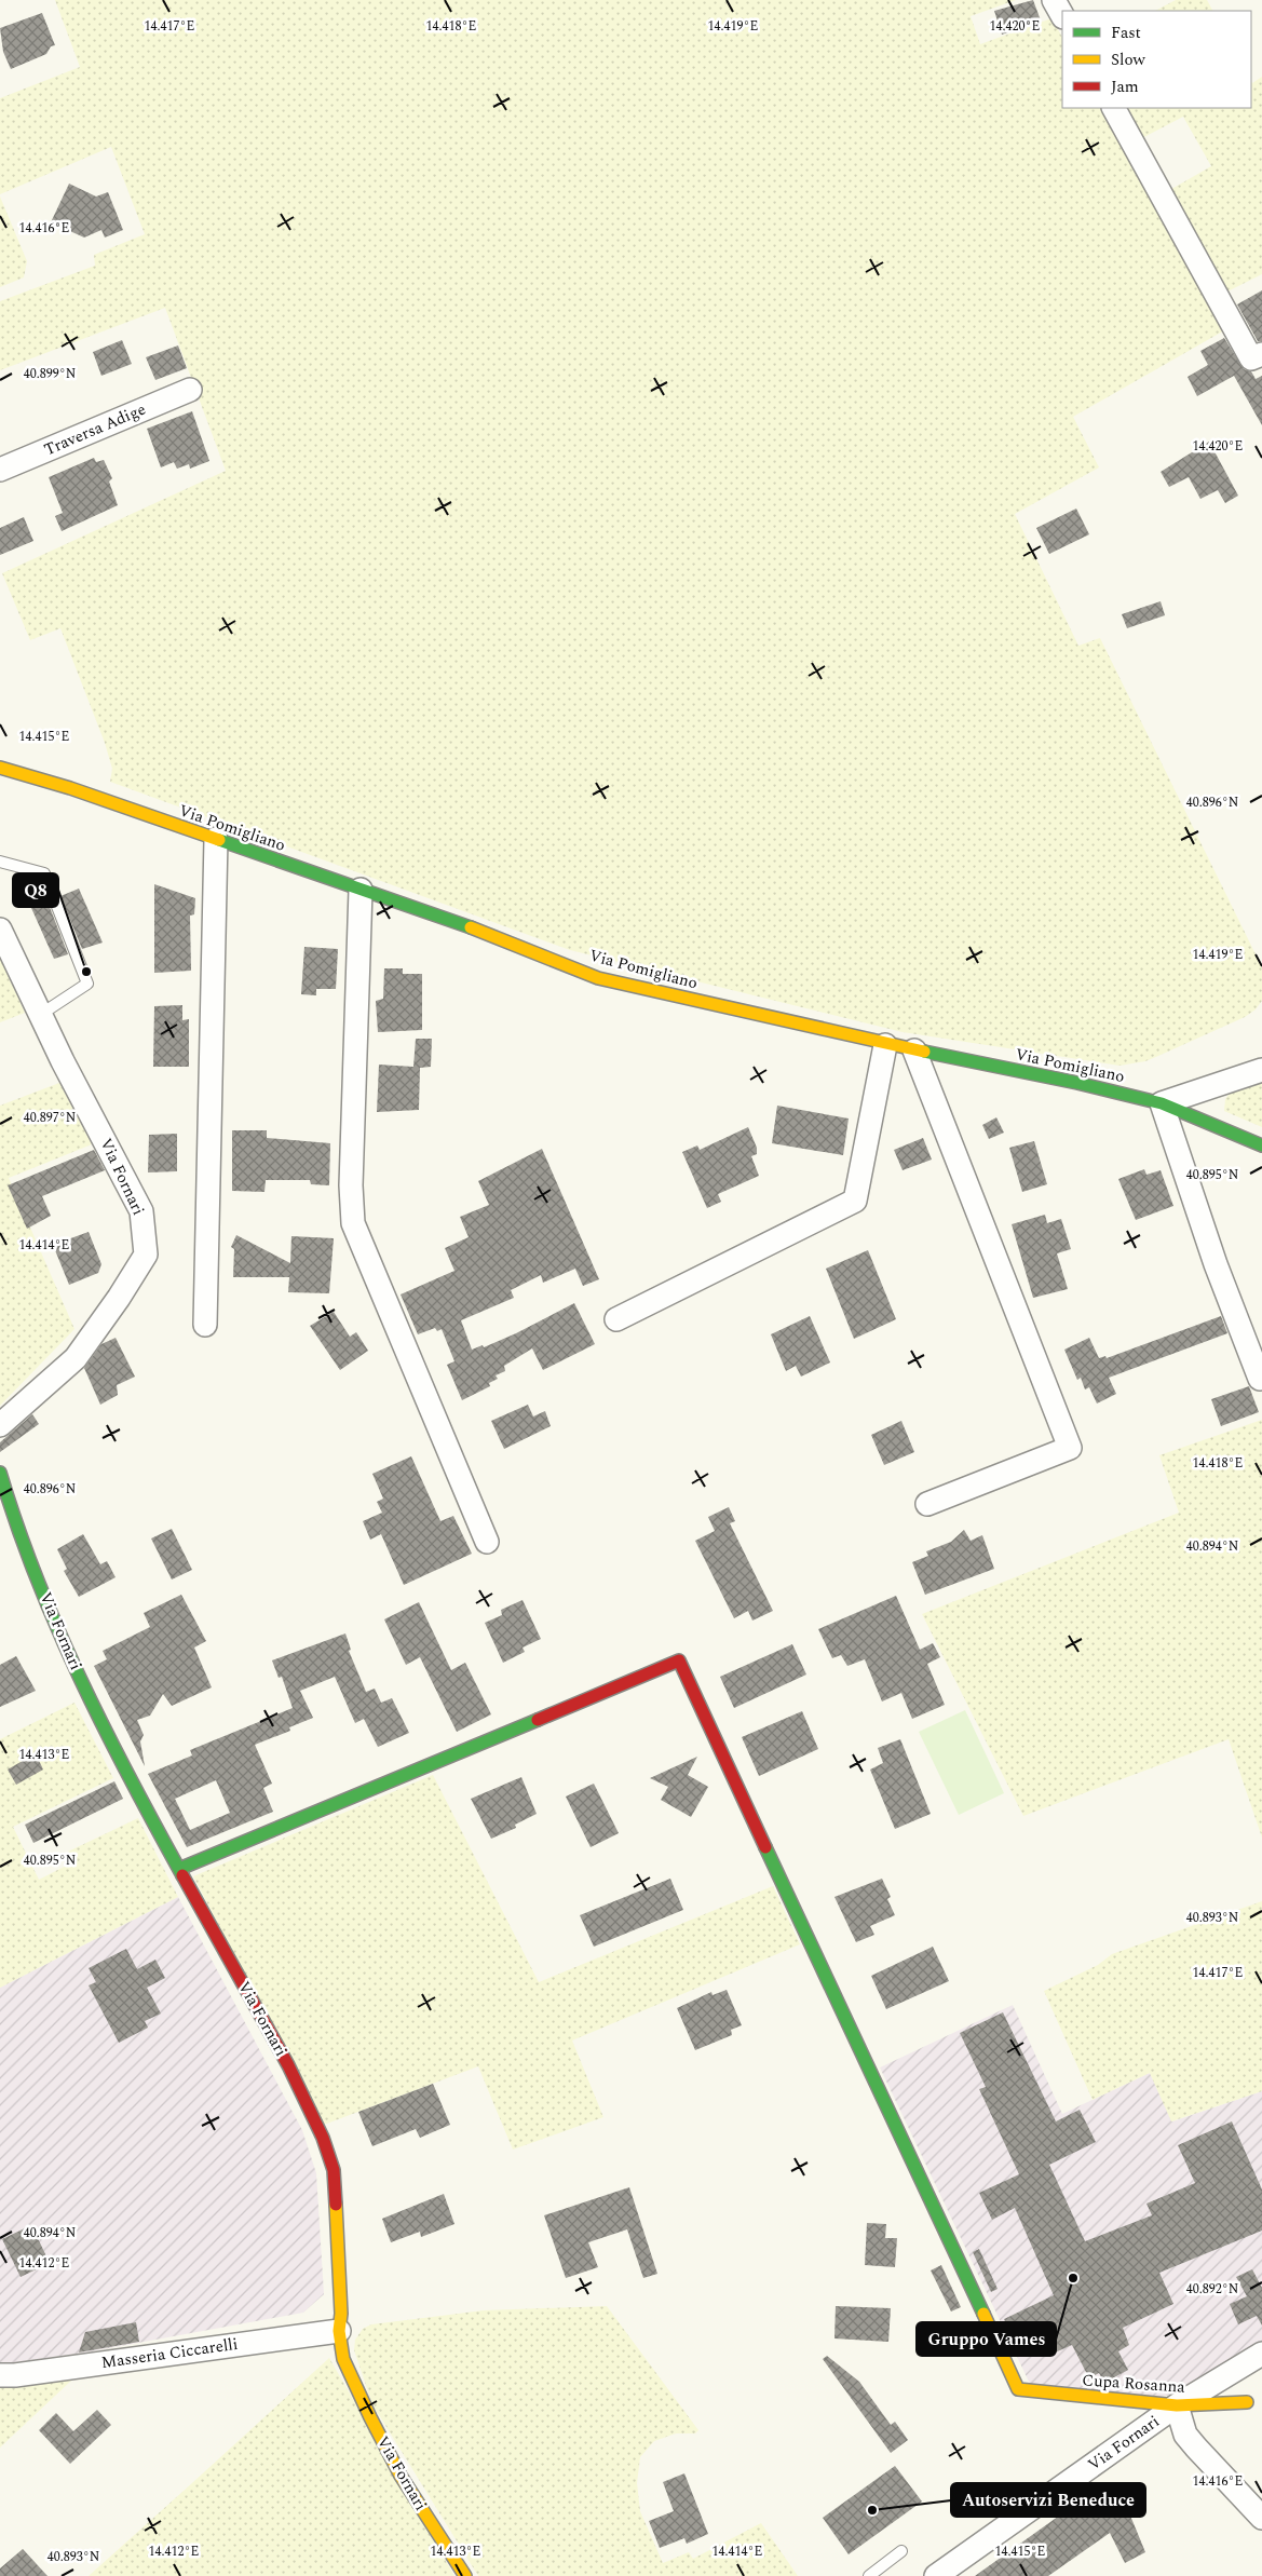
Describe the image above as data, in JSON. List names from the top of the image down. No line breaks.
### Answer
{"streets":{"street":["Traversa Adige","Via Pomigliano","Via Fornari","Masseria Ciccarelli","Cupa Rosanna"]},"crossings":[["Via Fornari","Masseria Ciccarelli"],["Via Fornari","Cupa Rosanna"]],"places":["Q8","Gruppo Vames","Autoservizi Beneduce"],"legend":["Fast","Slow","Jam"],"coordinates":["14.417°E","14.418°E","14.419°E","14.420°E","14.416°E","40.899°N","14.415°E","40.896°N","40.897°N","40.895°N","14.414°E","40.894°N","14.413°E","40.893°N","14.412°E","40.892°N"]}
